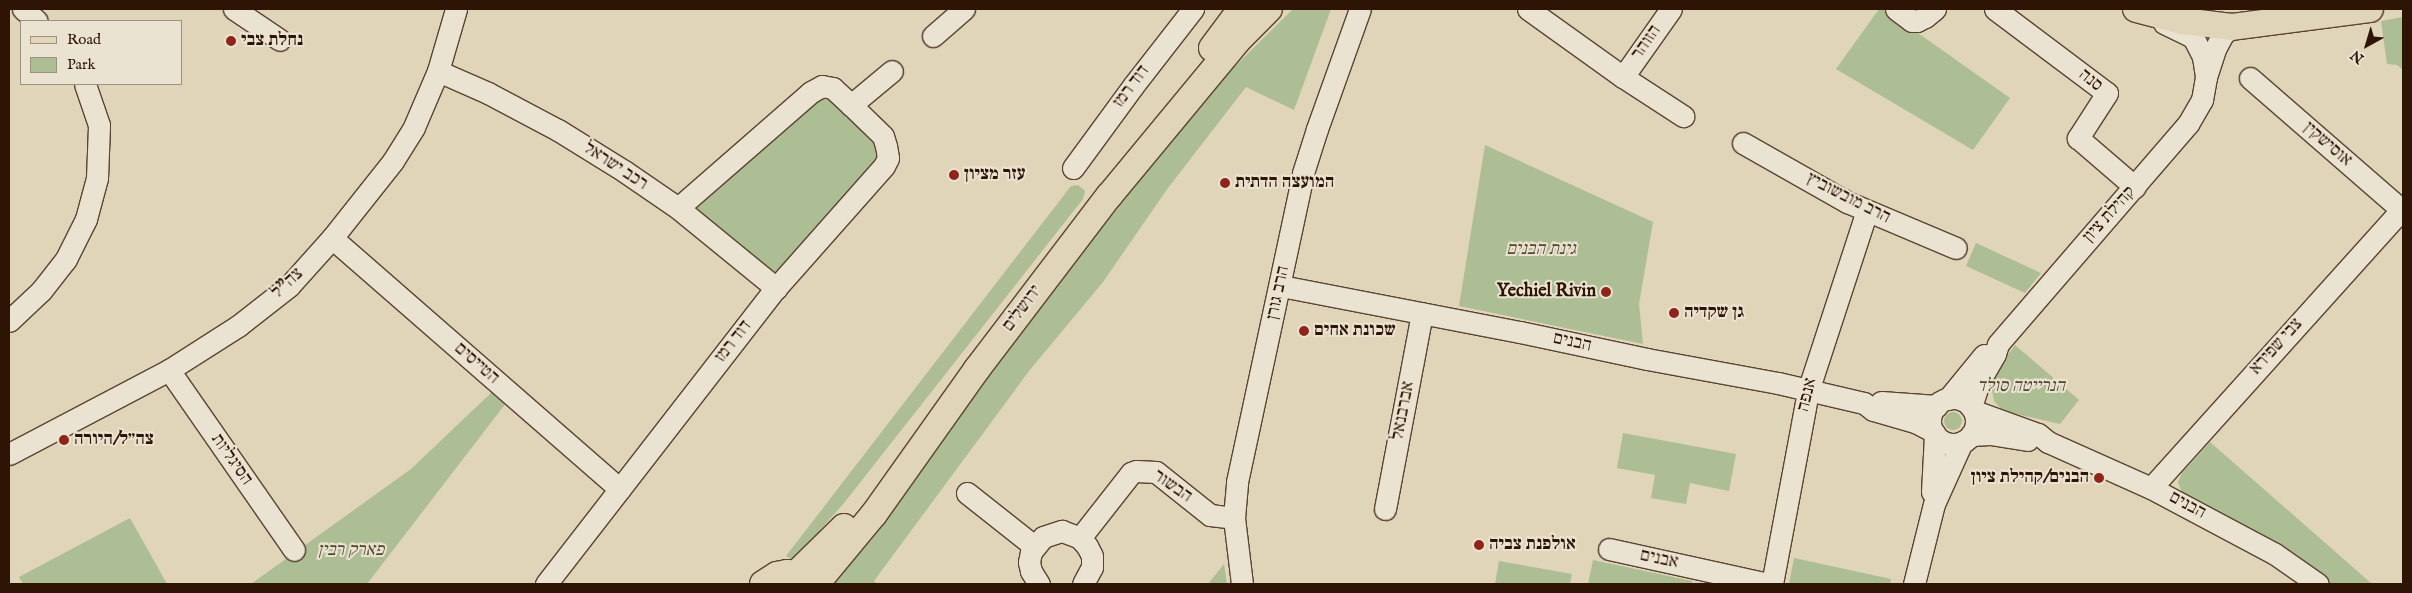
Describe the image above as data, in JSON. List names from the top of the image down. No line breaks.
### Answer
{"streets":{"main road":["ירושלים"],"street":["הזוהר","סנה","דוד רמז","אוסישקין","רכב ישראל","הרב מובשוביץ","קהילת ציון","צה\"ל","הרב גורן","הבנים","צבי שפירא","הטייסים","אנפה","אברבנאל","הסיגליות","הבשור","אבנים"]},"crossings":[["סנה","קהילת ציון"],["דוד רמז","רכב ישראל"],["דוד רמז","הטייסים"],["אוסישקין","צבי שפירא"],["רכב ישראל","צה\"ל"],["הרב מובשוביץ","אנפה"],["קהילת ציון","הבנים"],["צה\"ל","הטייסים"],["צה\"ל","הסיגליות"],["הרב גורן","הבנים"],["הרב גורן","הבשור"],["הבנים","צבי שפירא"],["הבנים","אנפה"],["הבנים","אברבנאל"]],"parks":["גינת הבנים","הנרייטה סולד","פארק רבין"],"places":["נחלת צבי","עזר מציון","המועצה הדתית","Yechiel Rivin","גן שקדיה","שכונת אחים","צה״ל/היורה","הבנים/קהילת ציון","אולפנת צביה"],"legend":["Road","Park"],"north":"bottom left"}
